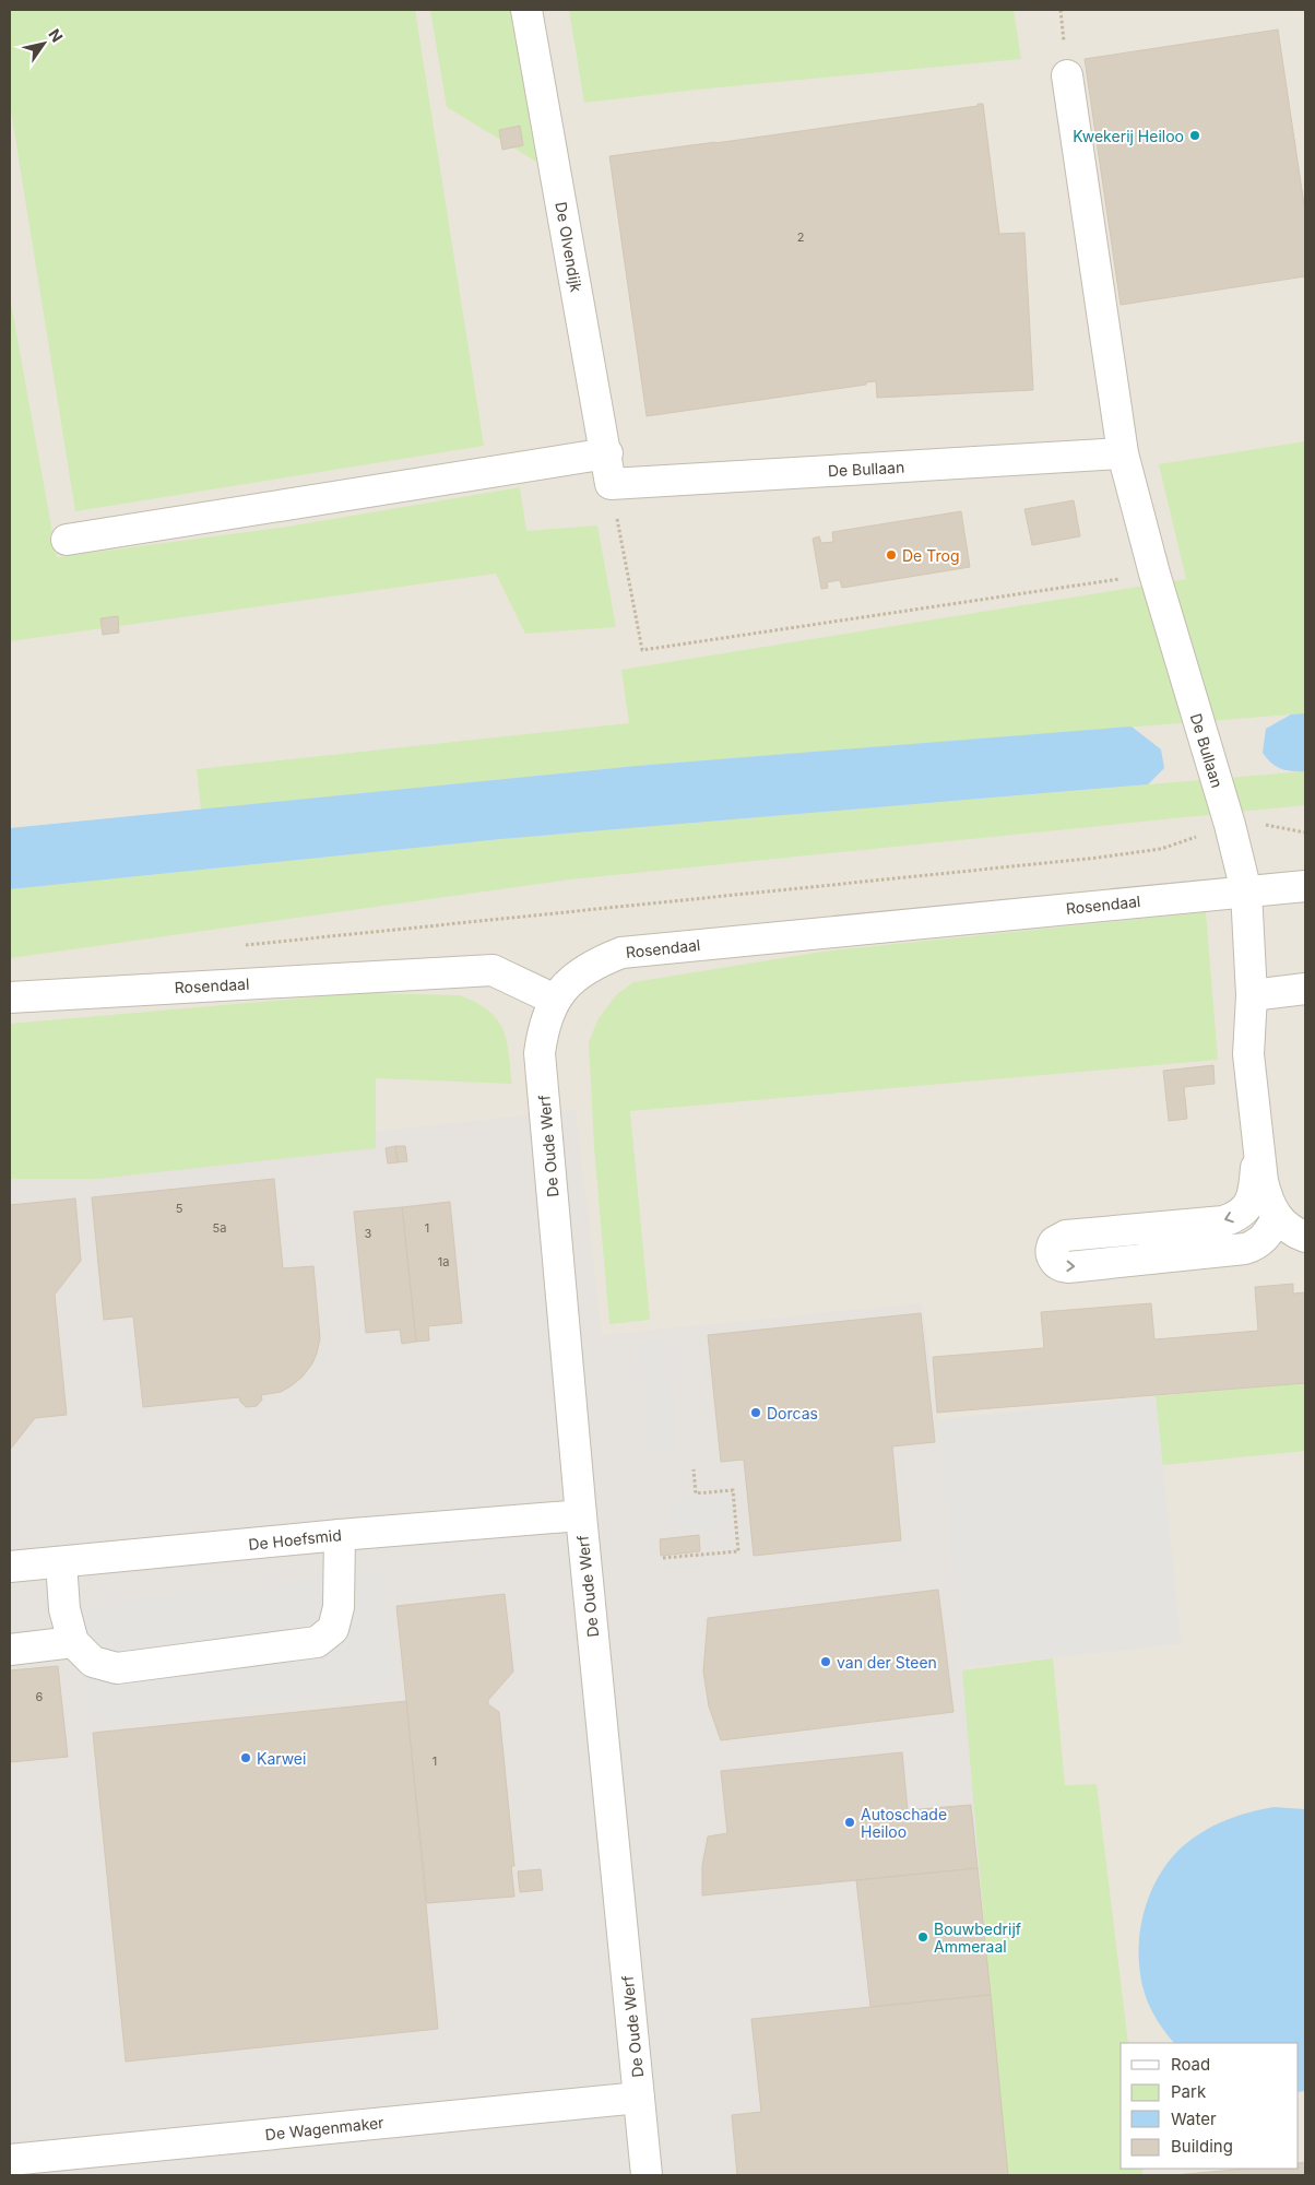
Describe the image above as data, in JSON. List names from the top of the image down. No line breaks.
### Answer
{"streets":{"street":["De Olvendijk","De Bullaan","Rosendaal","De Oude Werf","De Hoefsmid","De Wagenmaker"]},"crossings":[["De Olvendijk","De Bullaan"],["De Bullaan","Rosendaal"],["Rosendaal","De Oude Werf"],["De Oude Werf","De Hoefsmid"],["De Oude Werf","De Wagenmaker"]],"places":["Kwekerij Heiloo","De Trog","Dorcas","van der Steen","Karwei","Autoschade Heiloo","Bouwbedrijf Ammeraal"],"house_numbers":["2","5","5a","1","3","1a","6","1"],"legend":["Road","Park","Water","Building"],"north":"top right"}
